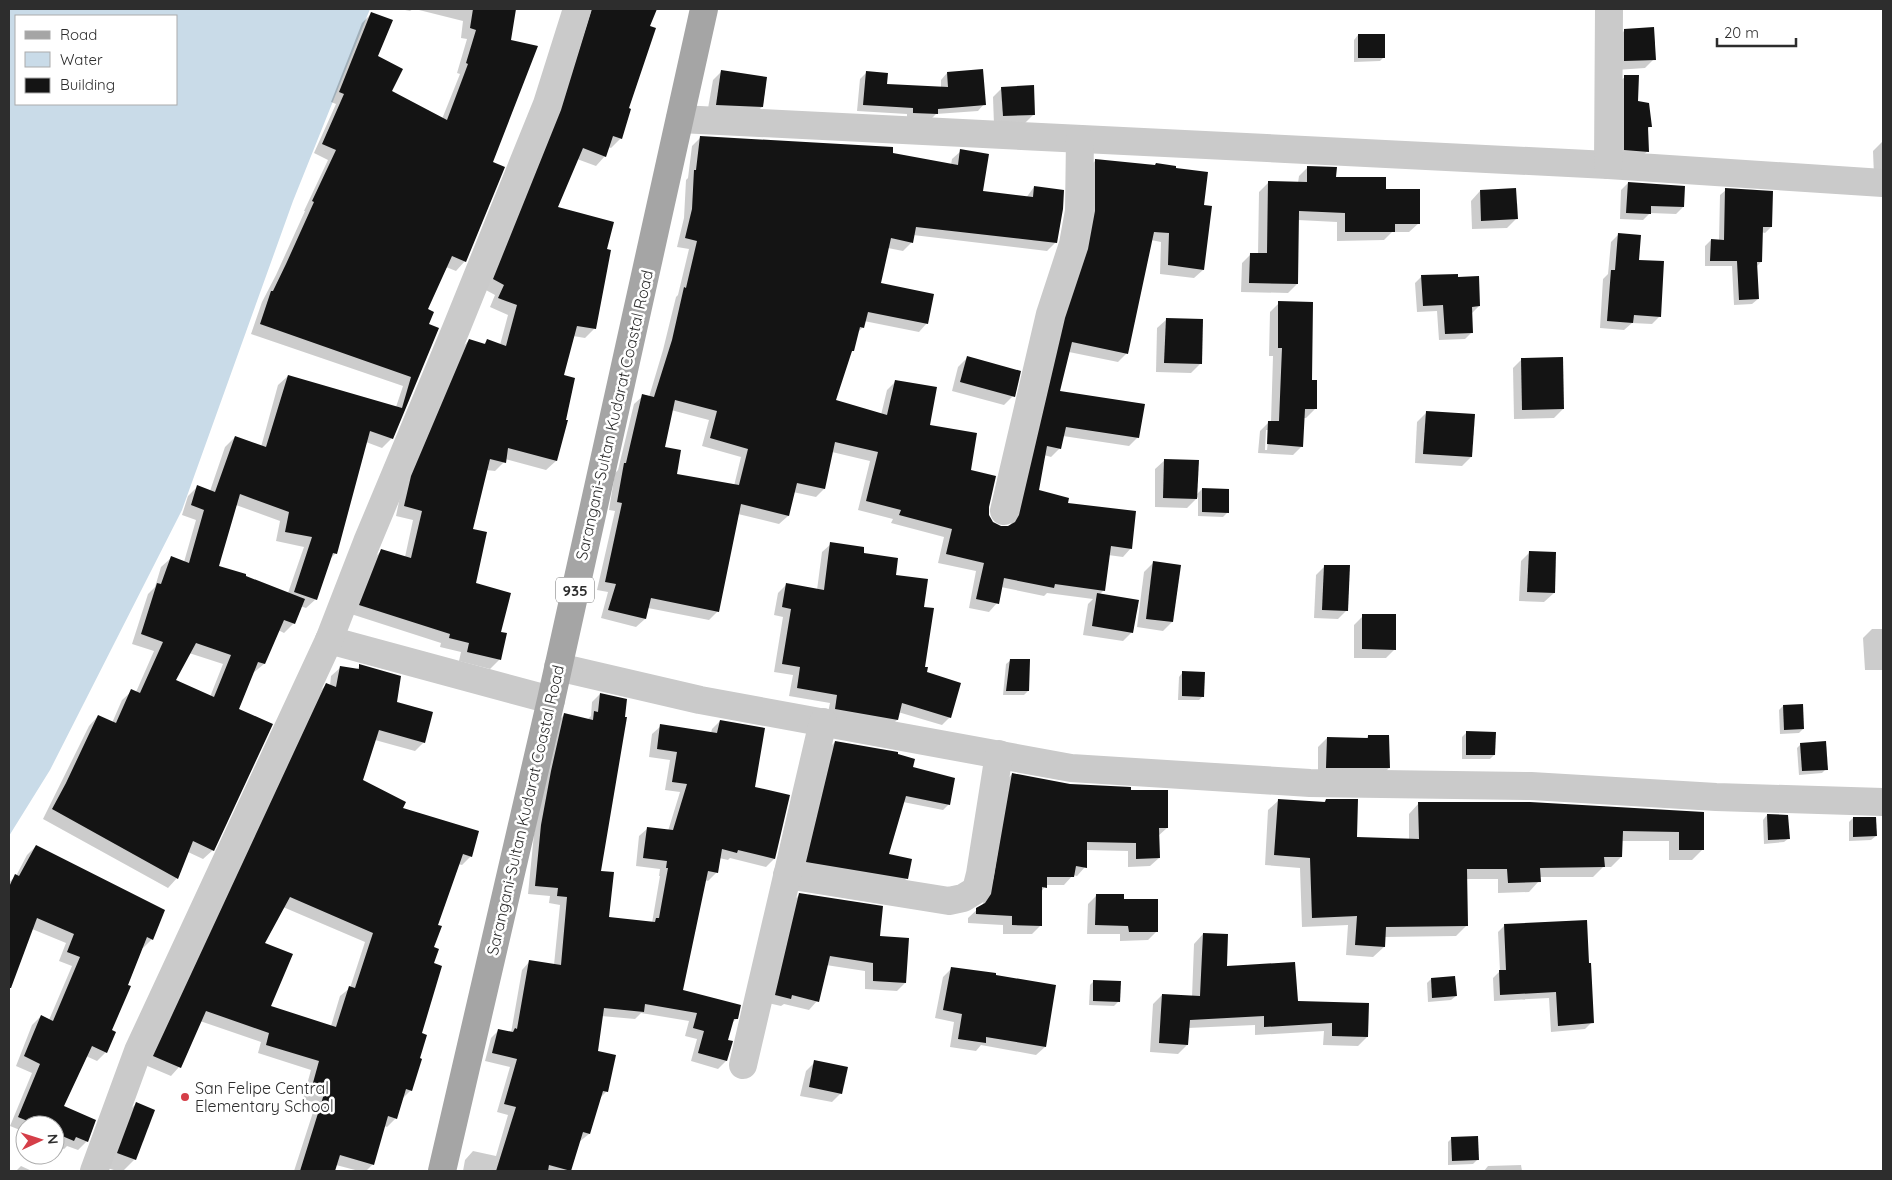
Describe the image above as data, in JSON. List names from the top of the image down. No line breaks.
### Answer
{"streets":{"main road":["Sarangani-Sultan Kudarat Coastal Road","935"]},"places":["San Felipe Central Elementary School"],"legend":["Road","Water","Building"],"scale_bar":"20 m","north":"right"}
